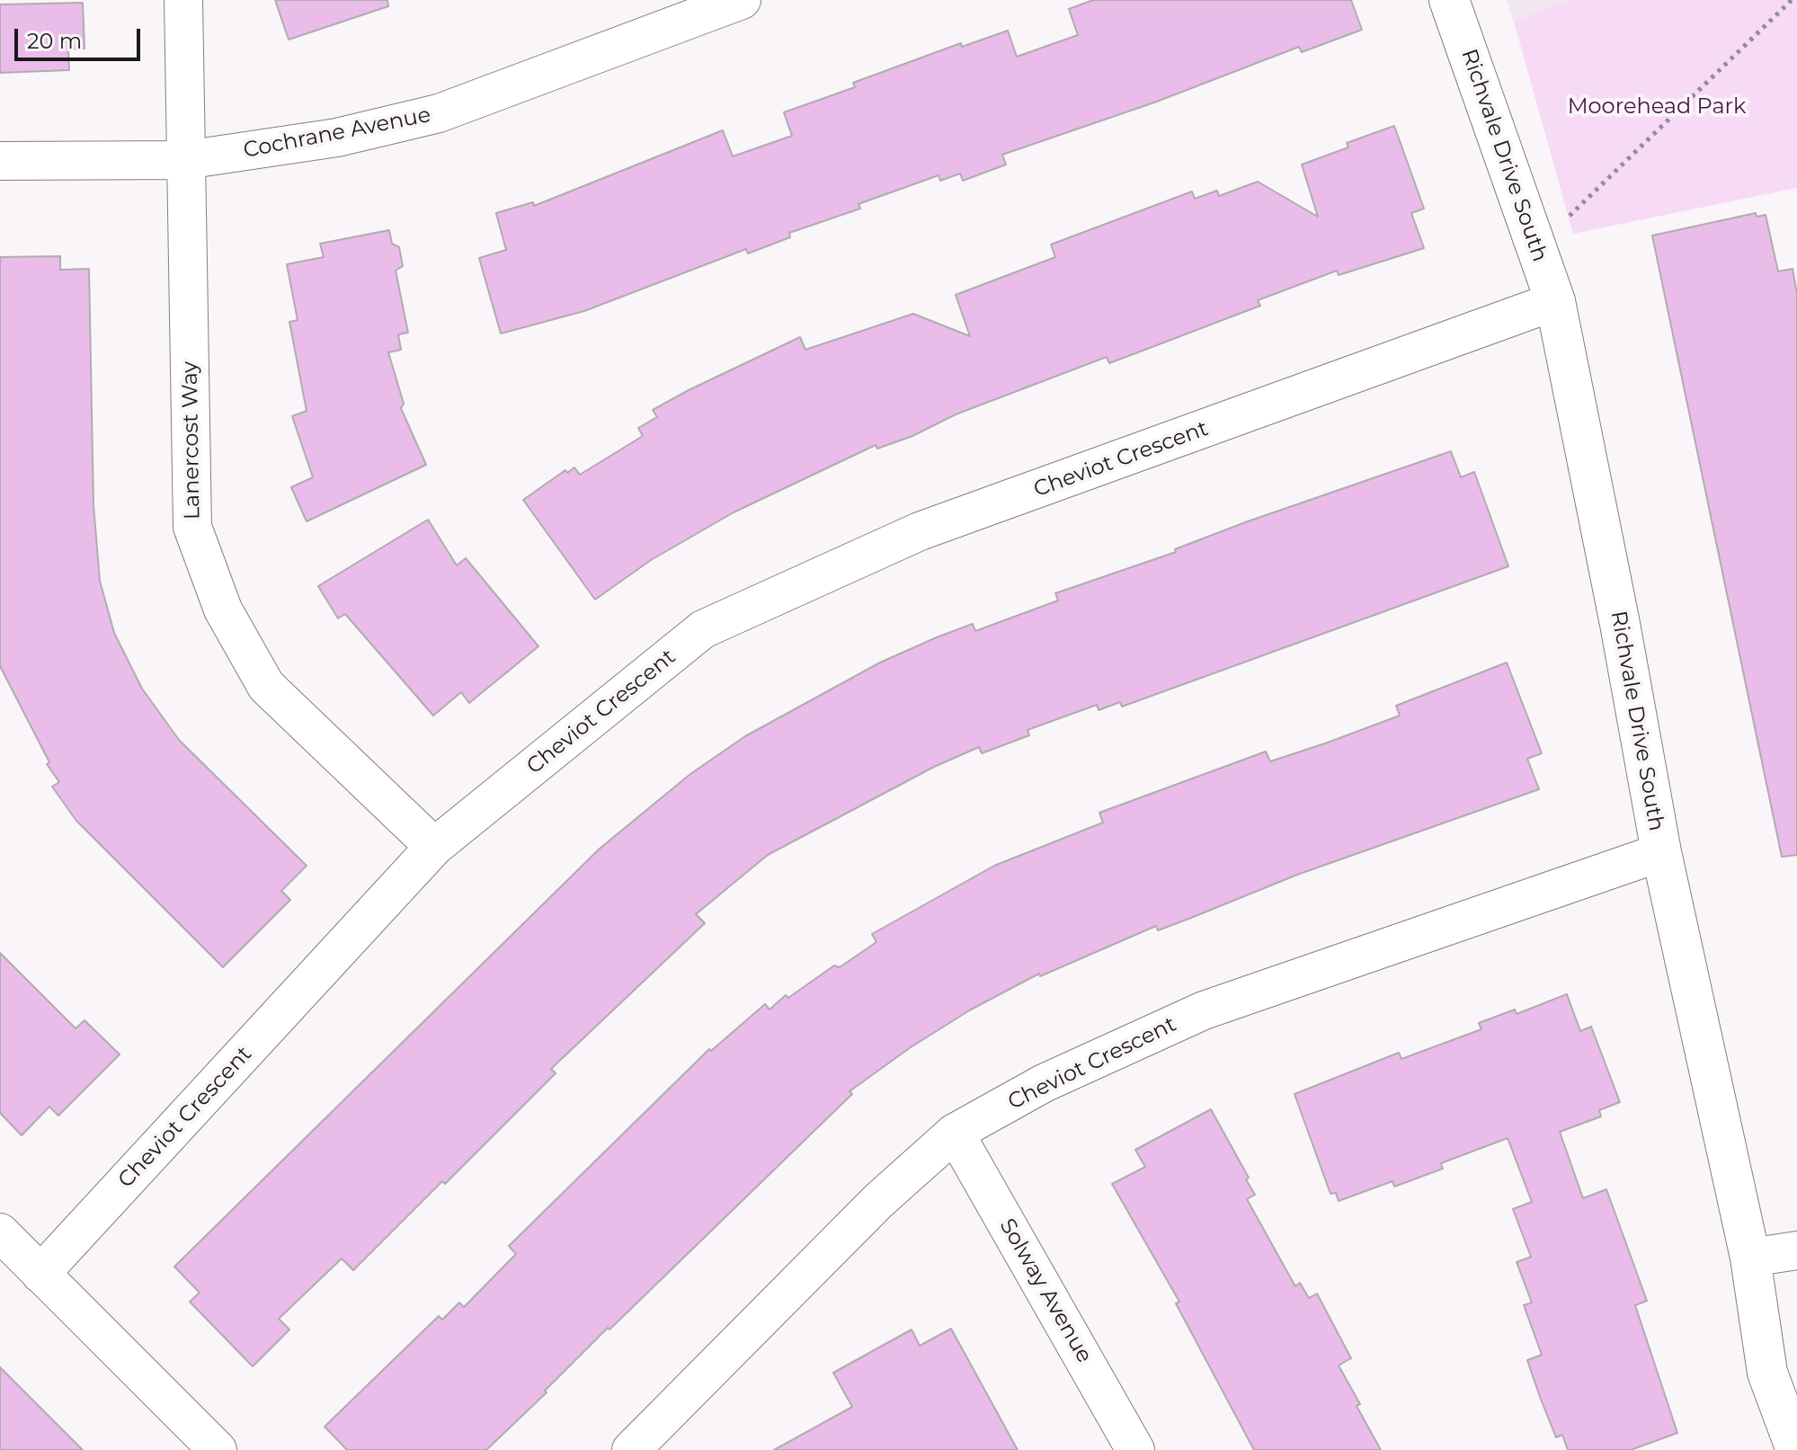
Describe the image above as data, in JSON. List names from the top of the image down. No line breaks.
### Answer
{"streets":{"street":["Cochrane Avenue","Richvale Drive South","Lanercost Way","Cheviot Crescent","Solway Avenue"]},"crossings":[["Cochrane Avenue","Lanercost Way"],["Richvale Drive South","Cheviot Crescent"],["Lanercost Way","Cheviot Crescent"],["Cheviot Crescent","Solway Avenue"]],"parks":["Moorehead Park"],"scale_bar":"20 m"}
